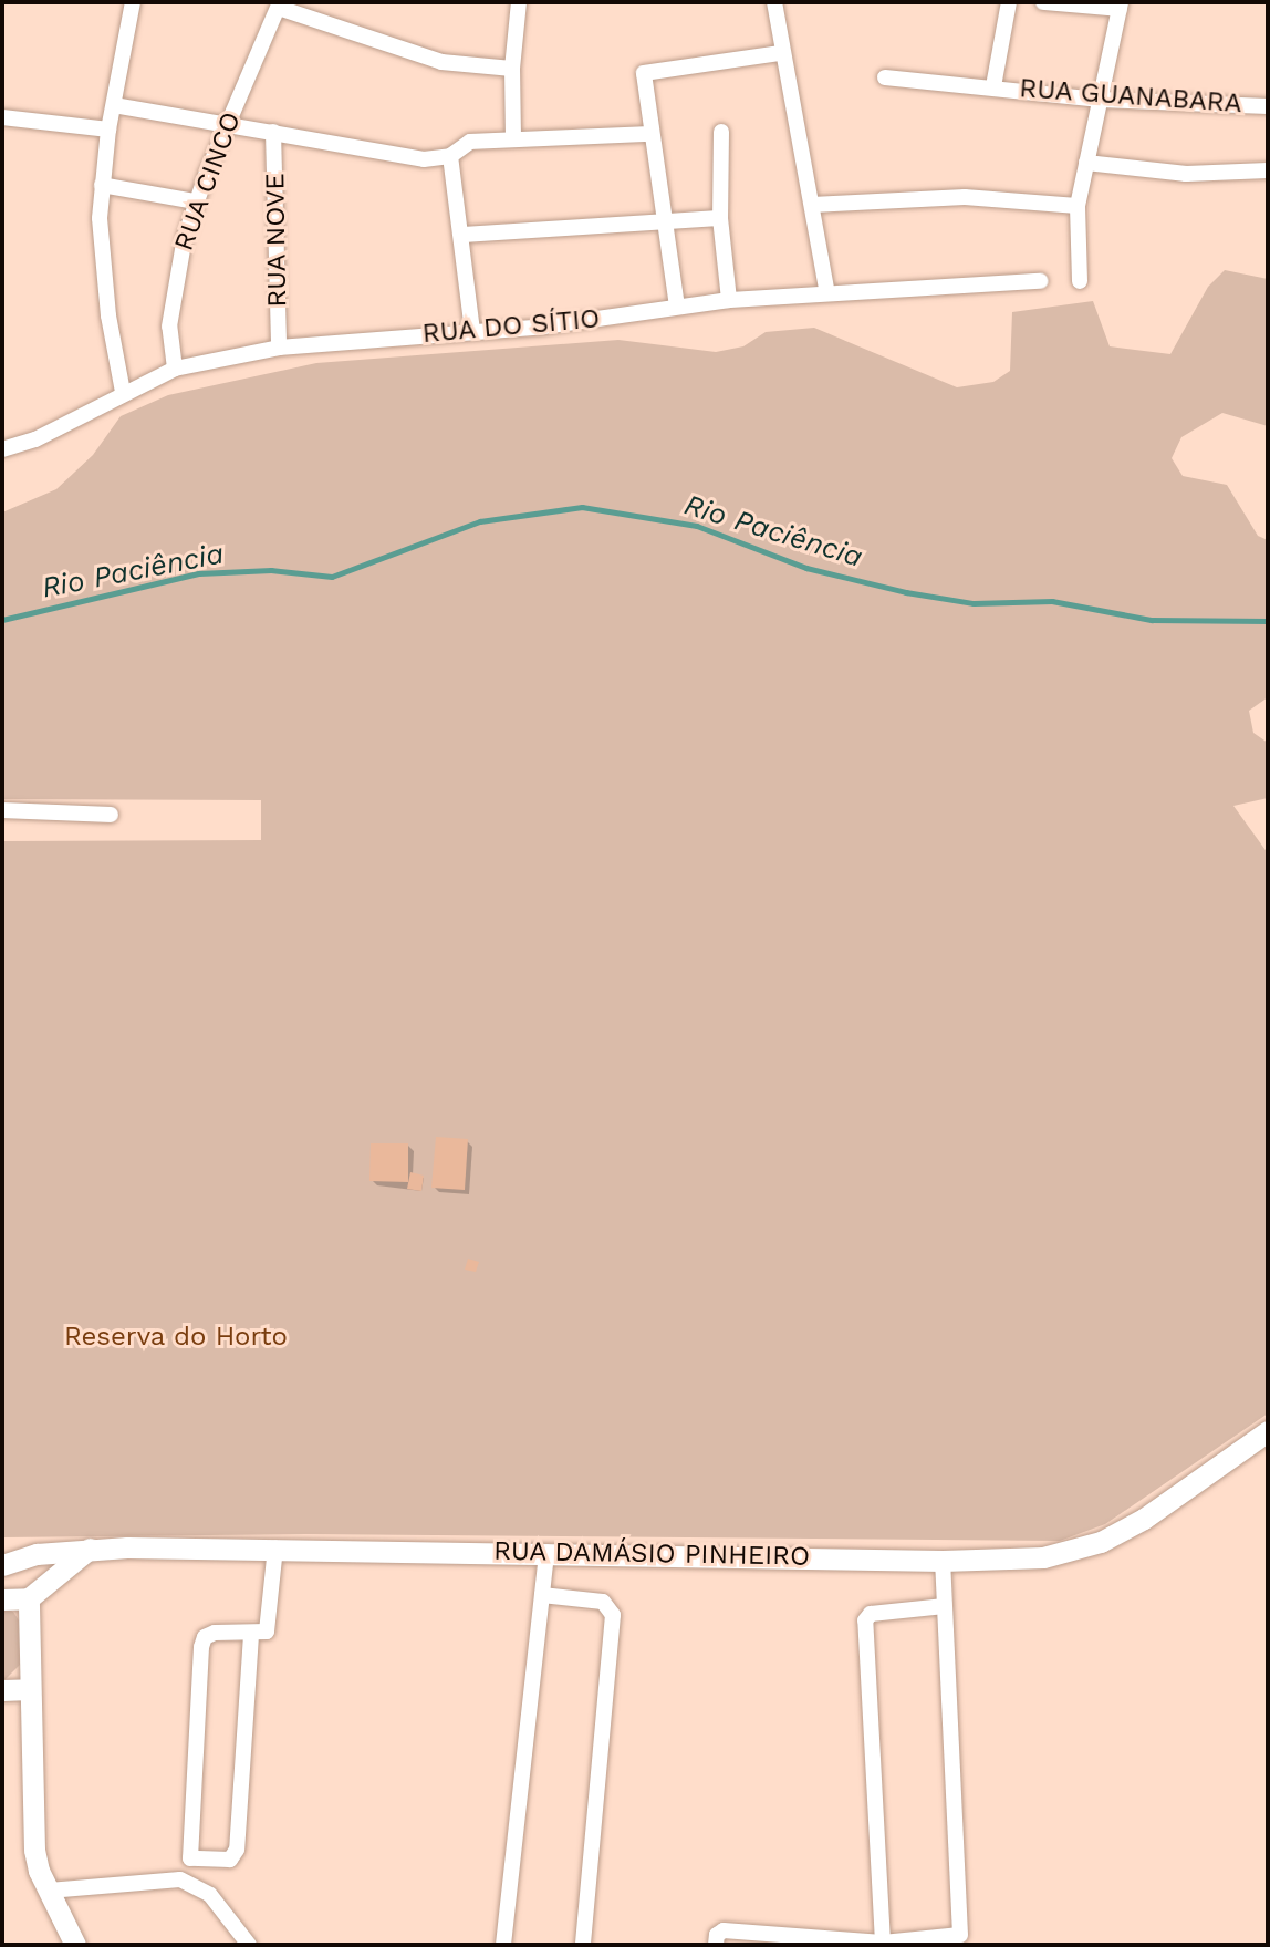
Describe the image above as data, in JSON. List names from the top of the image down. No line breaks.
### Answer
{"streets":{"street":["RUA GUANABARA","RUA CINCO","RUA NOVE","RUA DO SÍTIO","RUA DAMÁSIO PINHEIRO"]},"crossings":[["RUA CINCO","RUA DO SÍTIO"],["RUA NOVE","RUA DO SÍTIO"]],"water":["Rio Paciência"],"parks":["Reserva do Horto"]}
